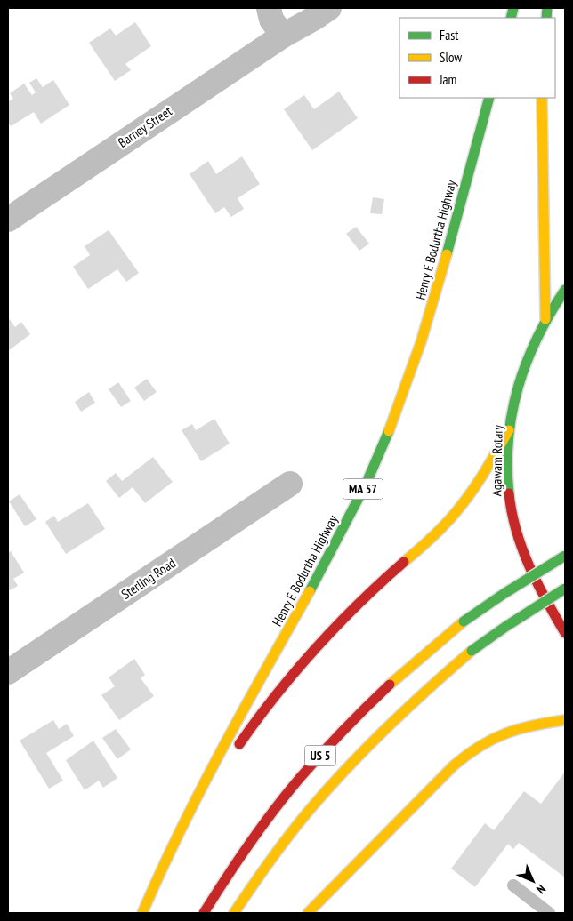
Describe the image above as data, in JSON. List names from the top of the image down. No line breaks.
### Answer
{"streets":{"highway":["Henry E Bodurtha Highway","Agawam Rotary","MA 57","US 5"],"street":["Barney Street","Sterling Road"]},"legend":["Fast","Slow","Jam"],"north":"bottom right"}
